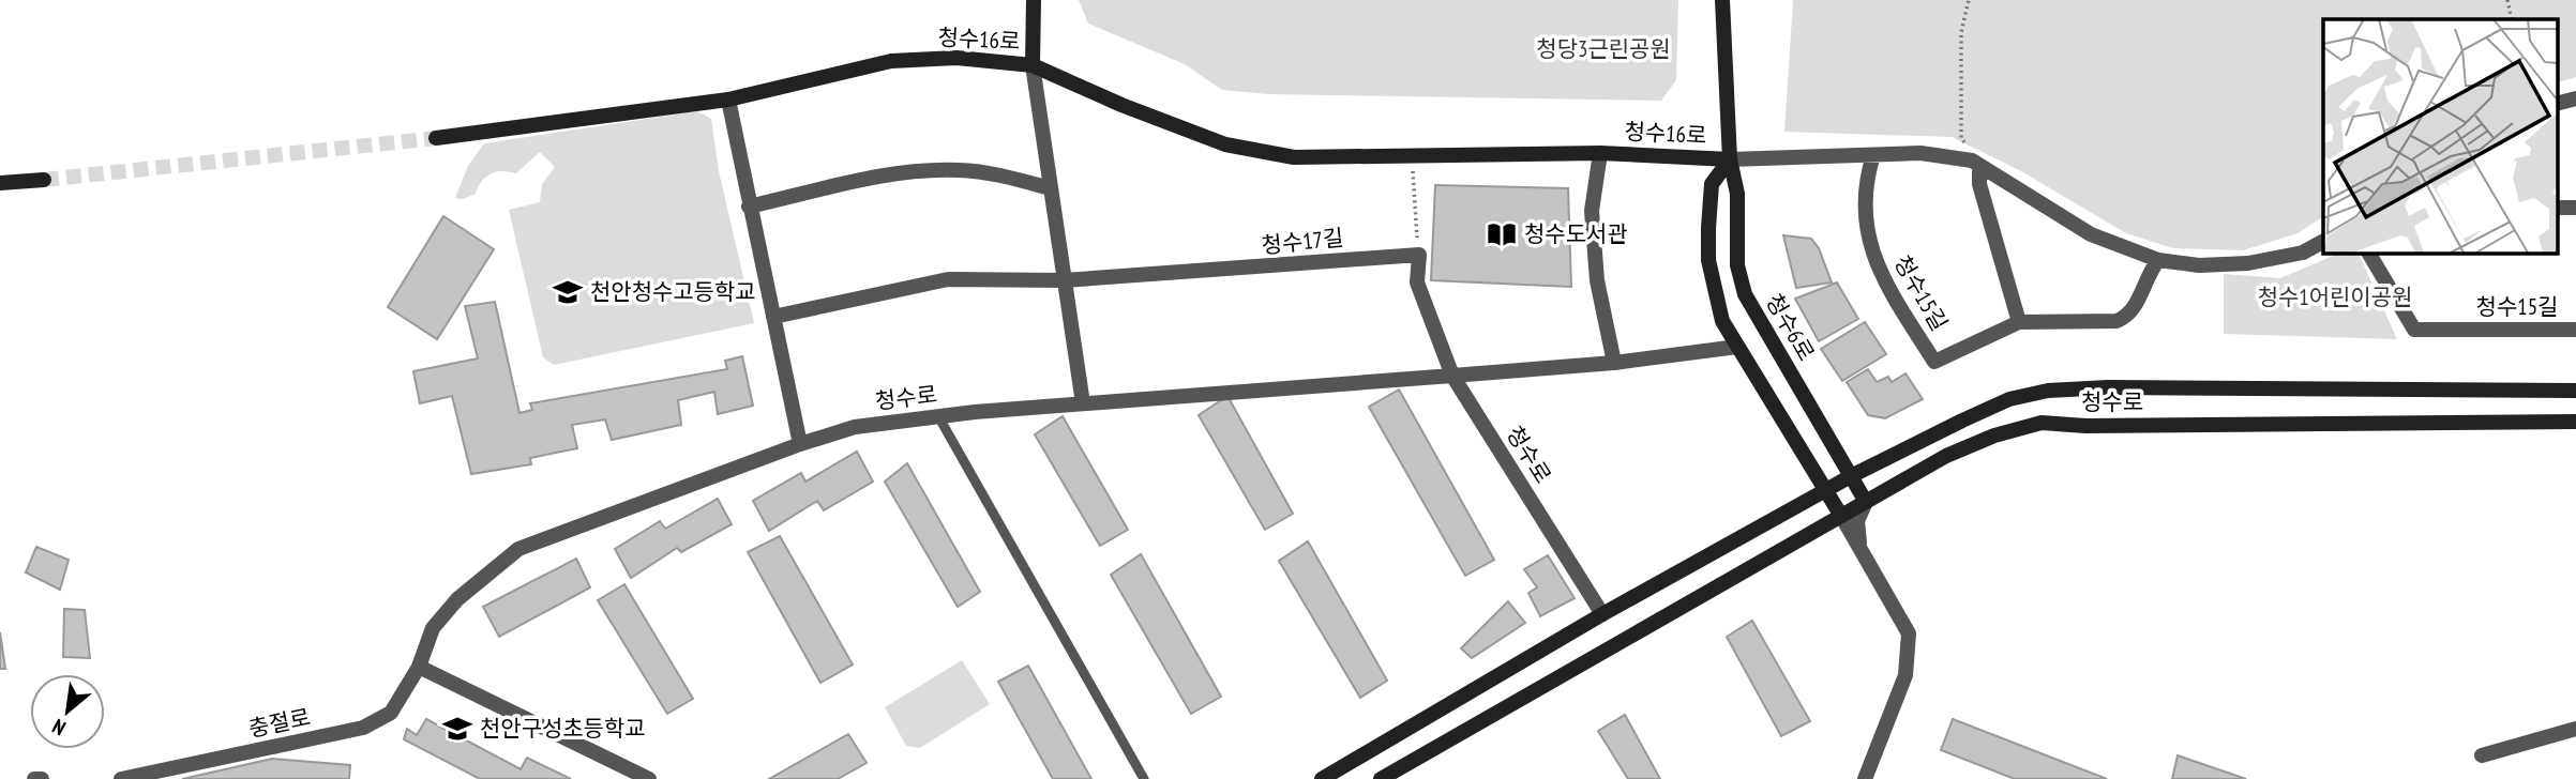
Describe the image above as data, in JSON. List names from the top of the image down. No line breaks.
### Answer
{"streets":{"street":["청수16로","청수17길","청수15길","청수6로","청수로","충절로"]},"crossings":[["청수16로","청수6로"],["청수6로","청수로"],["청수로","충절로"]],"parks":["청당3근린공원","청수1어린이공원"],"places":{"library":["청수도서관"],"school or university":["천안청수고등학교","천안구성초등학교"]},"north":"bottom left"}
